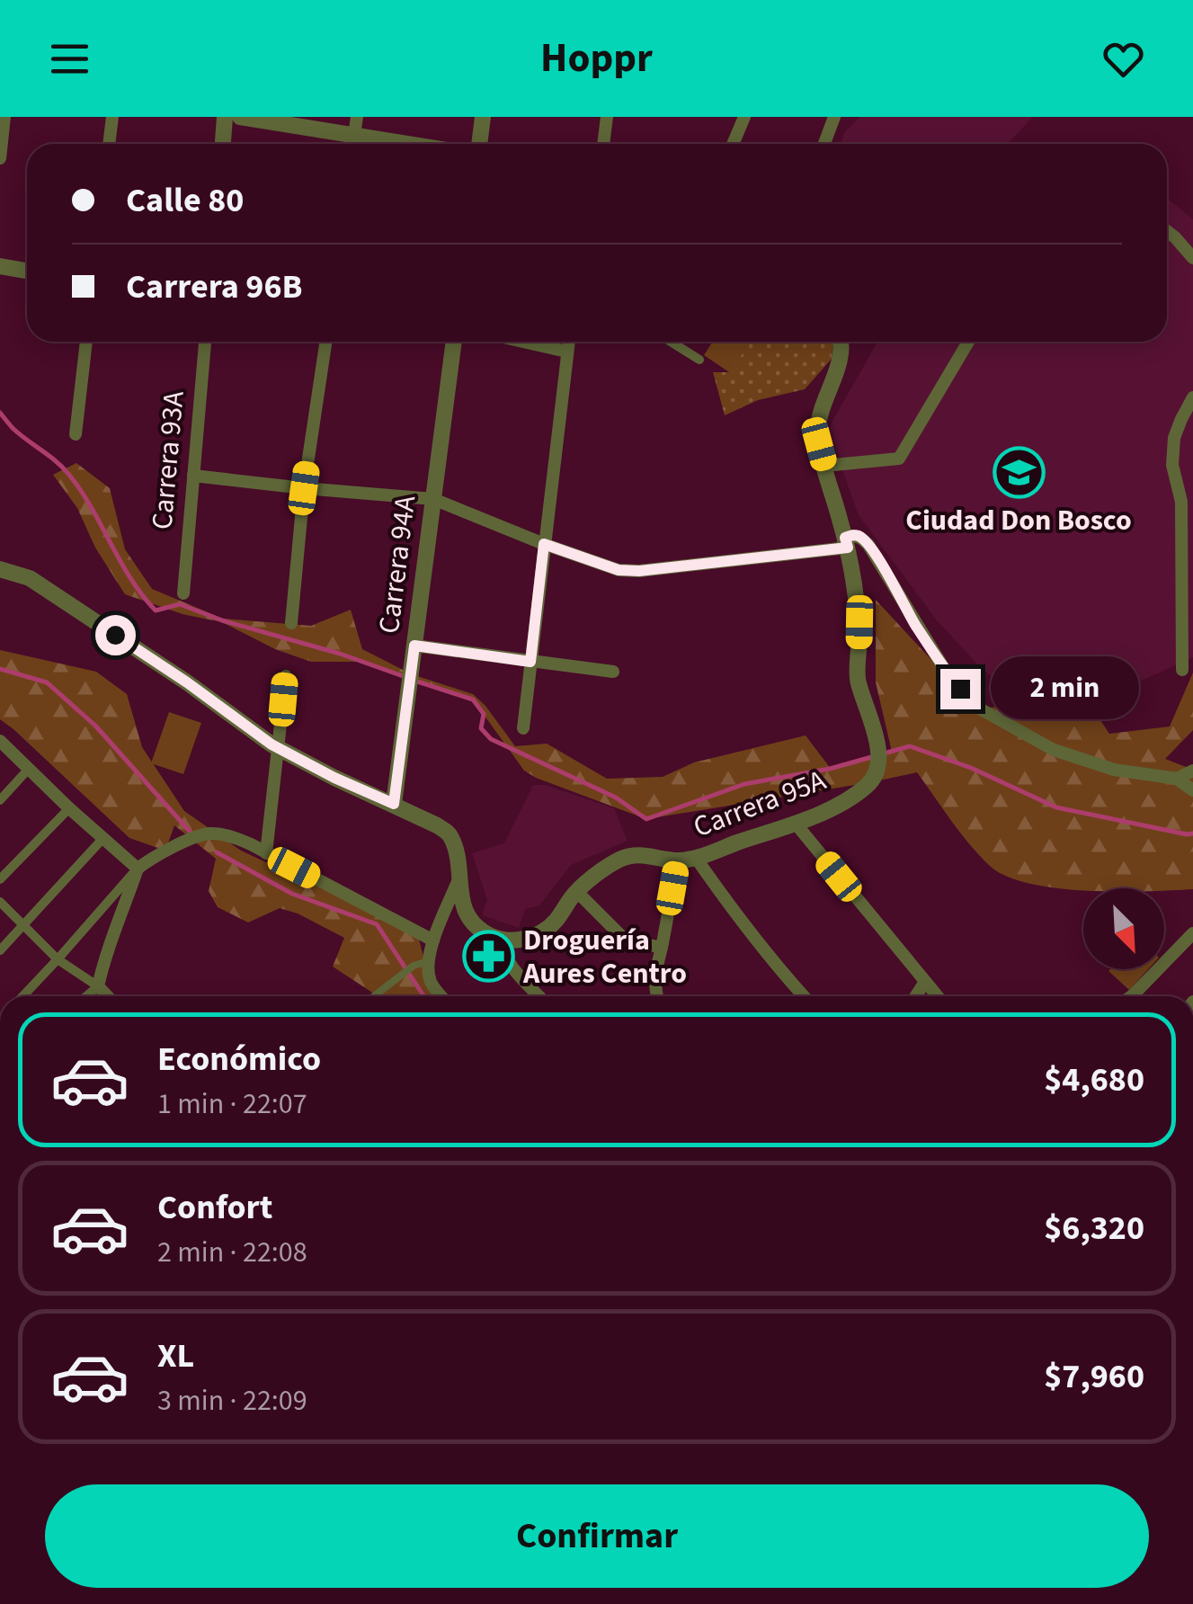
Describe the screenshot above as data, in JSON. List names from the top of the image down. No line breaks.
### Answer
{"streets":{"street":["Carrera 93A","Carrera 94A","Carrera 95A"]},"places":{"school or university":["Ciudad Don Bosco"],"pharmacy":["Droguería Aures Centro"]},"north":"bottom right","page":{"header":"Hoppr","banner":["Calle 80","Carrera 96B"],"bubble":"2 min","list":[{"name":"Económico","note":"1 min · 22:07","value":"$4,680"},{"name":"Confort","note":"2 min · 22:08","value":"$6,320"},{"name":"XL","note":"3 min · 22:09","value":"$7,960"}],"buttons":"Confirmar"}}
